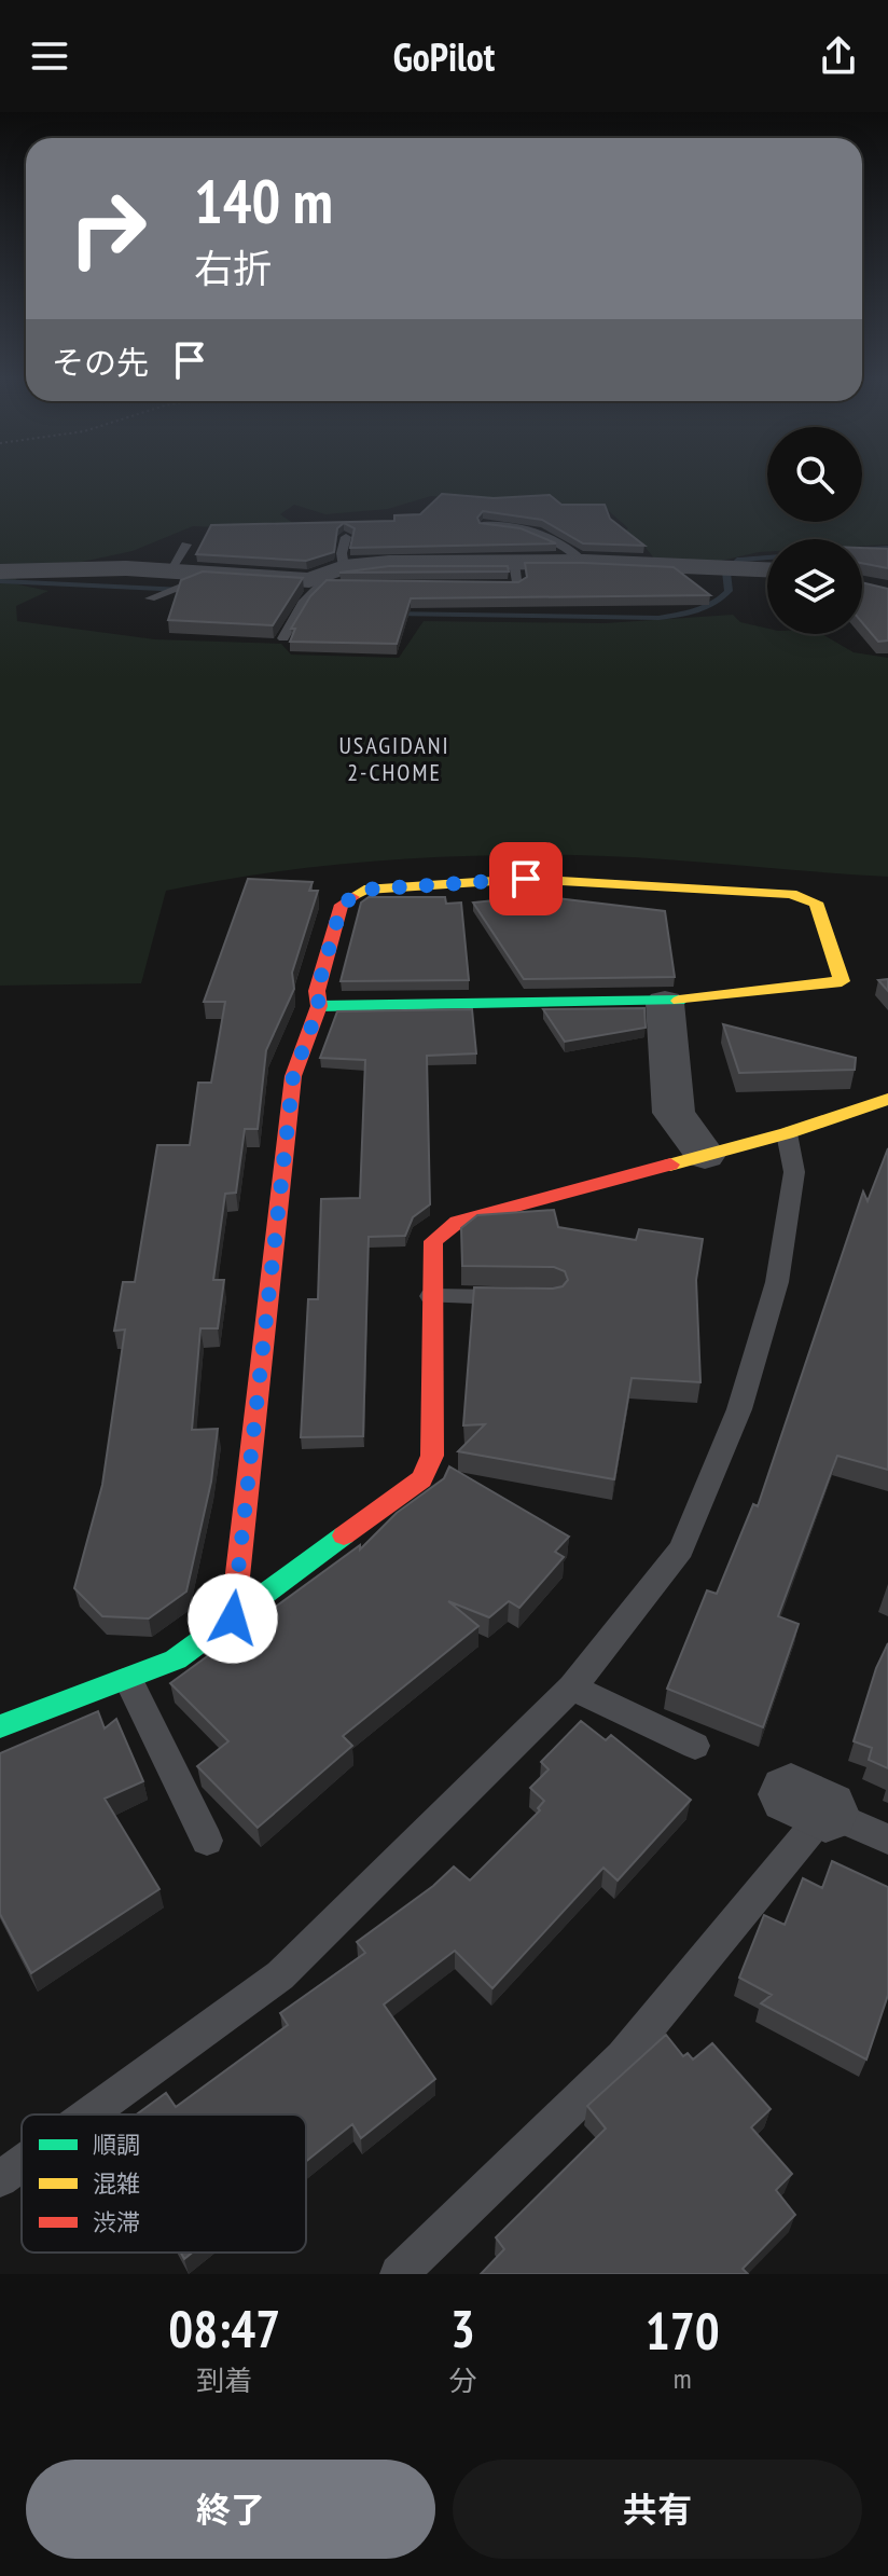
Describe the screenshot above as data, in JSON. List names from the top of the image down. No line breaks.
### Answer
{"districts":["USAGIDANI 2-CHOME"],"legend":["順調","混雑","渋滞"],"page":{"header":"GoPilot","turn":["140 m","右折"],"then":"その先","eta":["08:47","到着","3","分","170","m"],"buttons":["終了","共有"]}}
